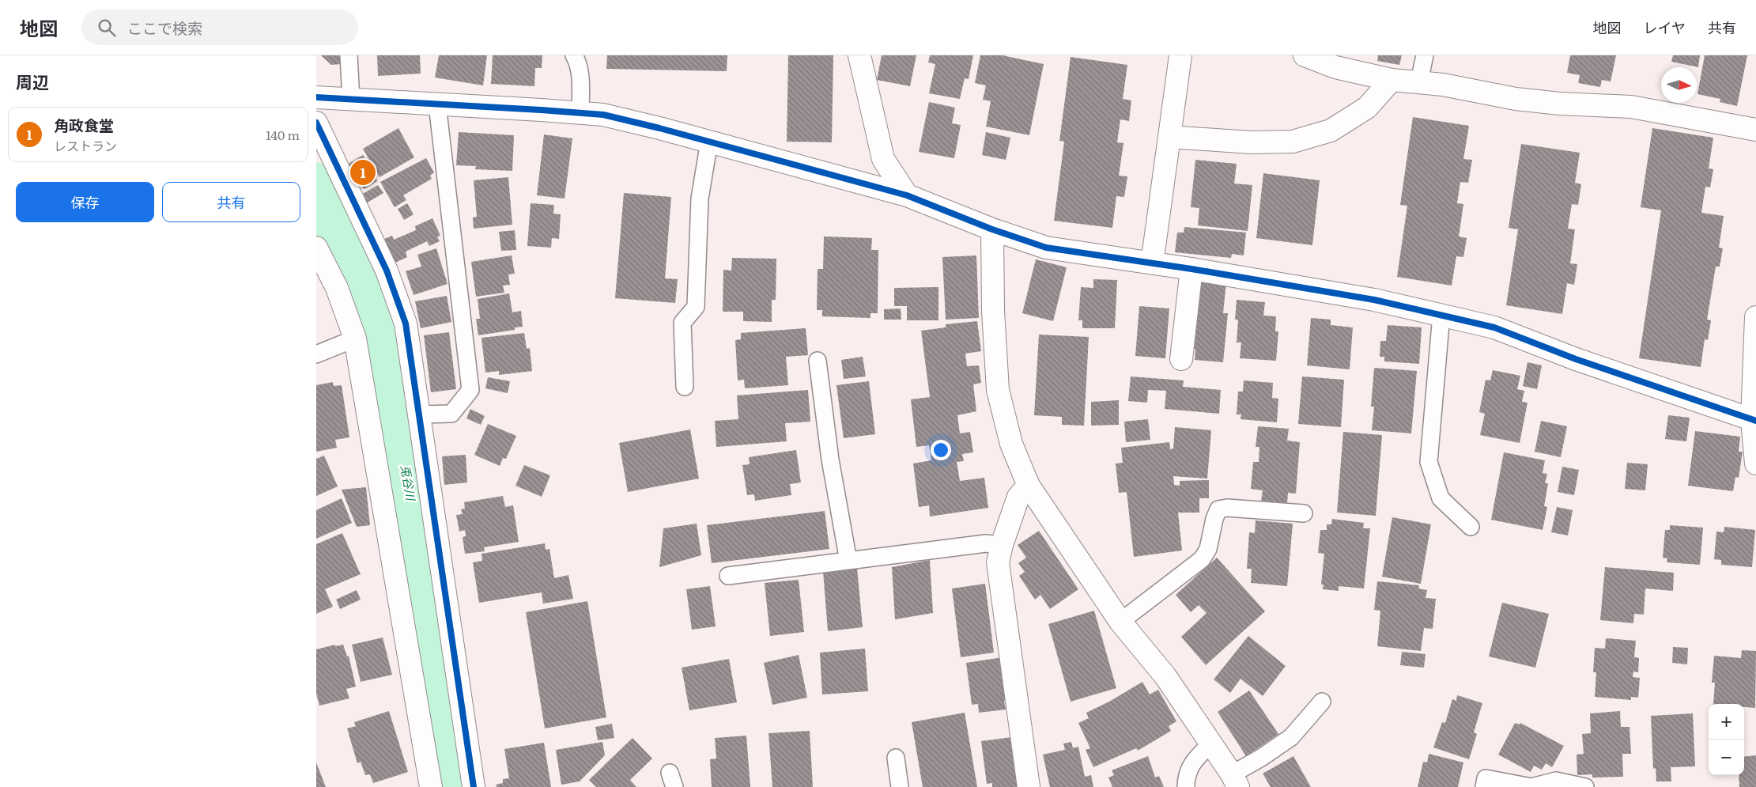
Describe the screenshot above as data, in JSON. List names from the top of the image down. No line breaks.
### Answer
{"water":["兎谷川"],"north":"right","page":{"header":"地図","search":"ここで検索","nav":["地図","レイヤ","共有"],"heading":"周辺","list":[{"mark":"1","name":"角政食堂","note":"レストラン","value":"140 m"}],"pins":"1","buttons":["保存","共有"],"map_buttons":["+","−"]}}
